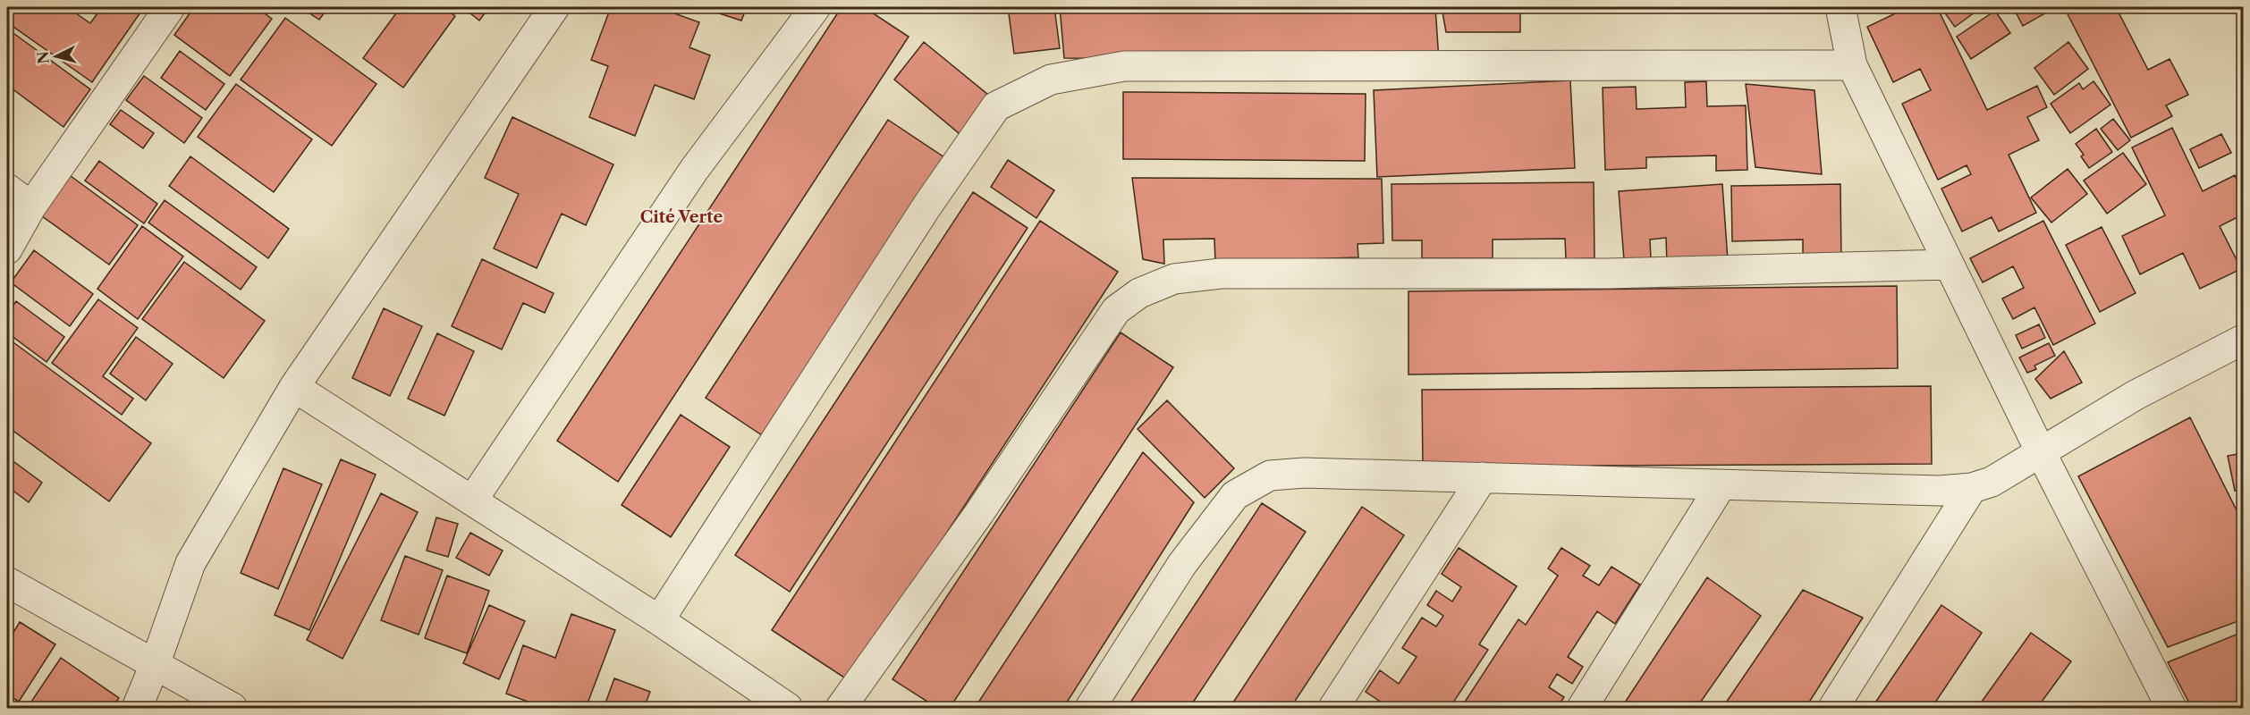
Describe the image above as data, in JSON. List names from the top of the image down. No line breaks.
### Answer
{"districts":["Cité Verte"],"north":"left"}
